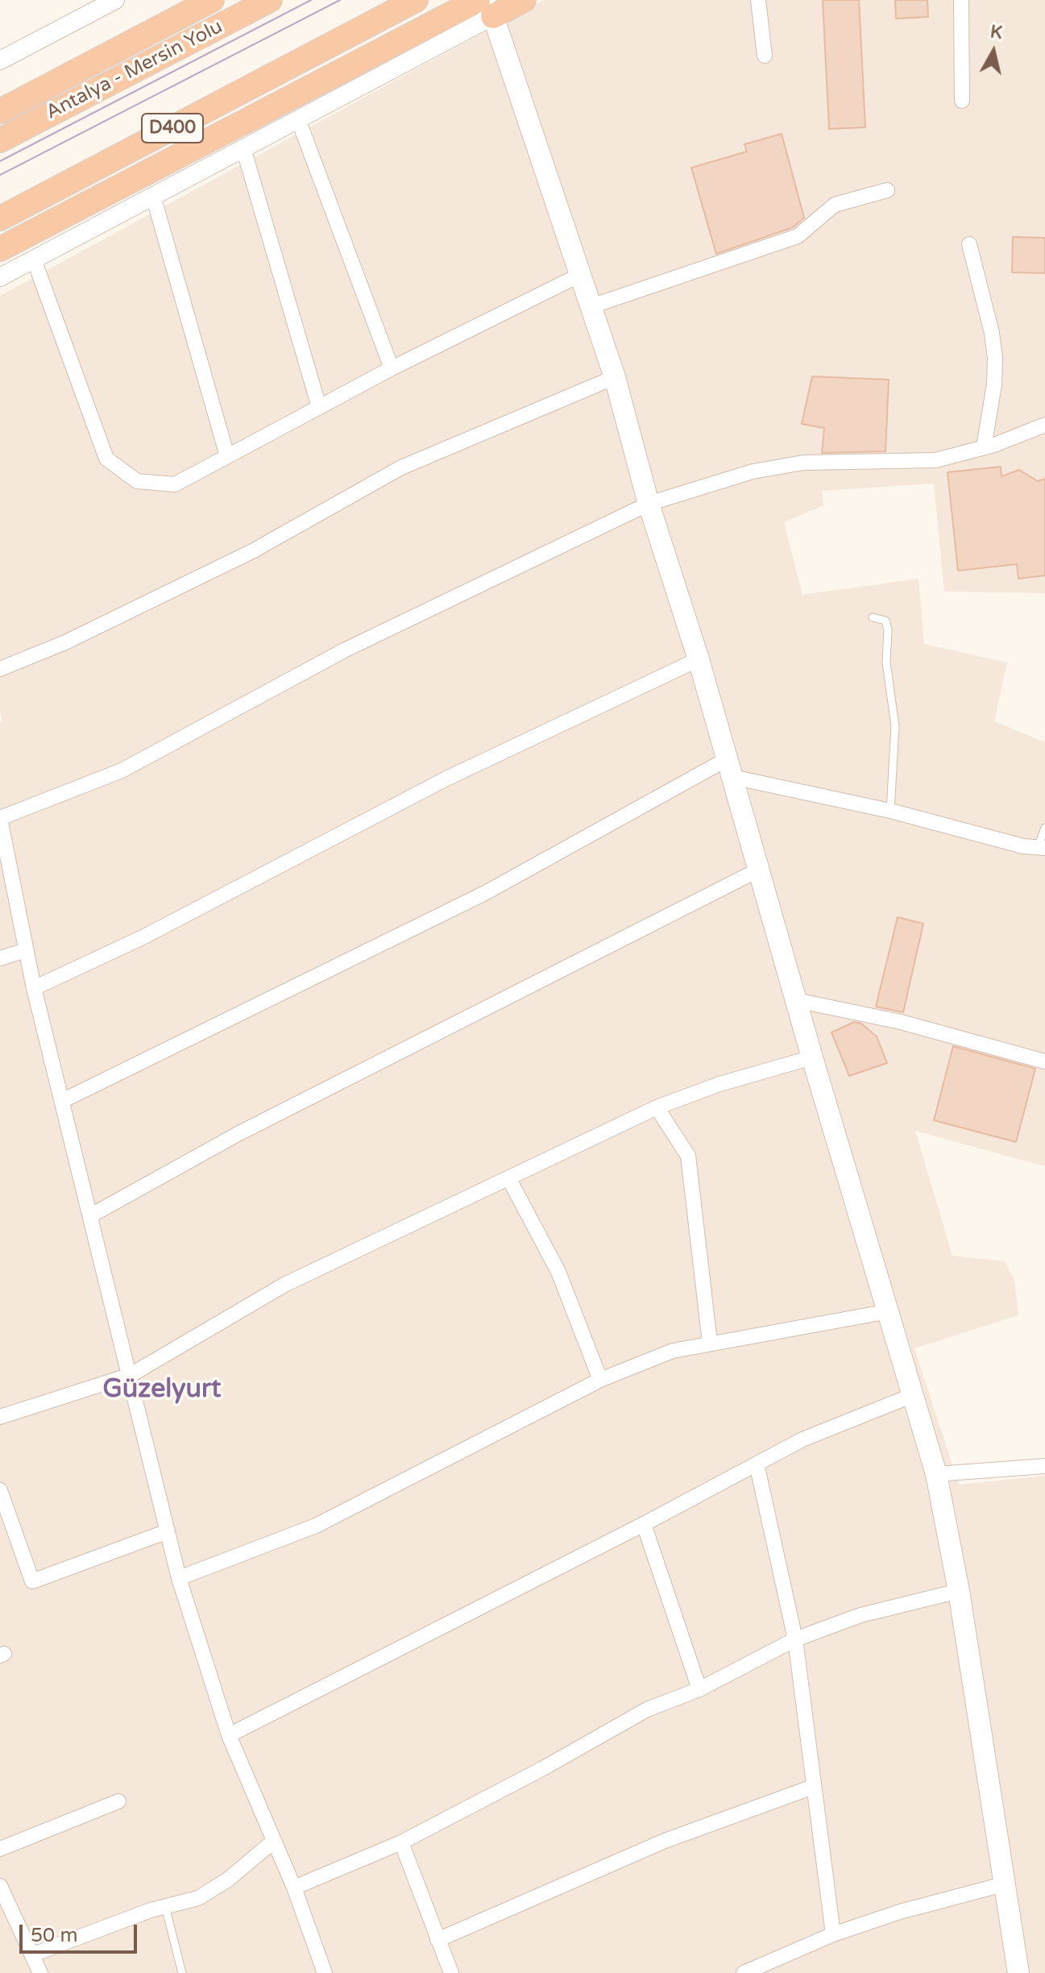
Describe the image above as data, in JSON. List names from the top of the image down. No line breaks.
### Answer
{"streets":{"highway":["Antalya - Mersin Yolu","D400"]},"districts":["Güzelyurt"],"scale_bar":"50 m","north":"top"}
